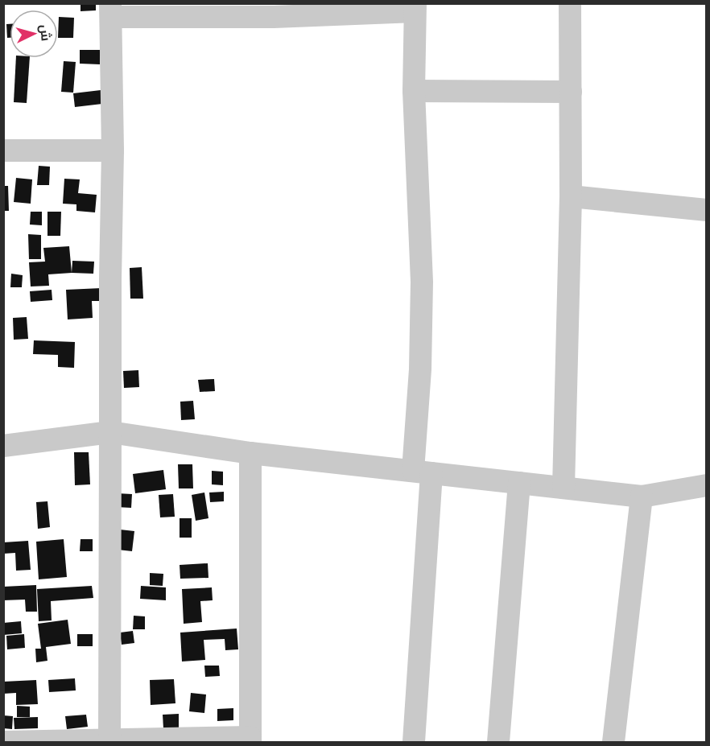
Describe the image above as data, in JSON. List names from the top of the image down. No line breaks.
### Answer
{"north":"right"}
